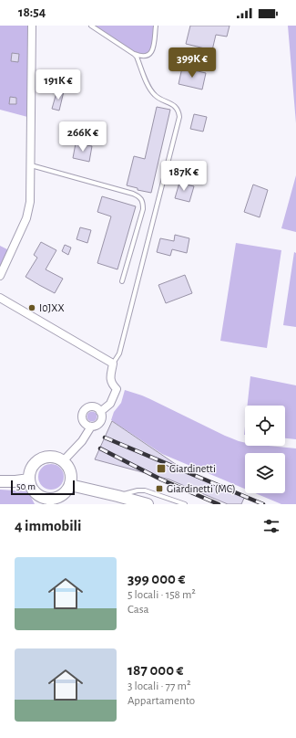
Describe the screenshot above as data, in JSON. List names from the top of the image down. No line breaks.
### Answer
{"places":{"other":["I0JXX"],"transit":["Giardinetti","Giardinetti (MC)"]},"scale_bar":"50 m","page":{"status":"18:54","price":["399K €","191K €","266K €","187K €"],"scale":"50 m","heading":"4 immobili","list":[{"name":"399 000 €","note":"5 locali · 158 m² · Casa"},{"name":"187 000 €","note":"3 locali · 77 m² · Appartamento"}]}}
